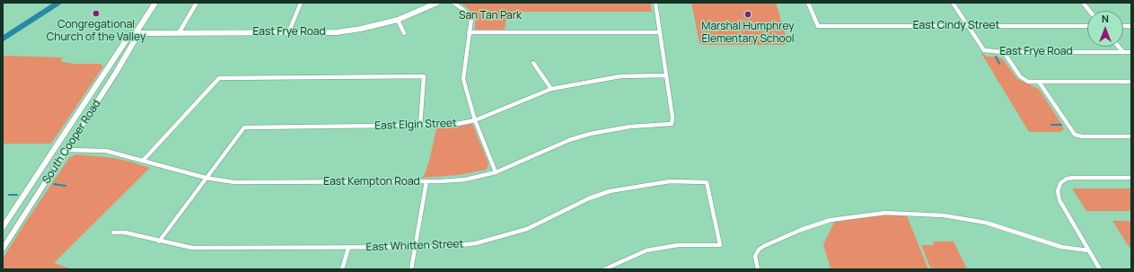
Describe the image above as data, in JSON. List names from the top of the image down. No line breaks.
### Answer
{"streets":{"main road":["East Frye Road","South Cooper Road"],"street":["East Cindy Street","East Elgin Street","East Kempton Road","East Whitten Street"]},"crossings":[["East Cindy Street","East Frye Road"],["East Frye Road","South Cooper Road"],["East Elgin Street","East Kempton Road"],["South Cooper Road","East Kempton Road"]],"parks":["San Tan Park"],"places":["Congregational Church of the Valley","Marshal Humphrey Elementary School"],"north":"top"}
